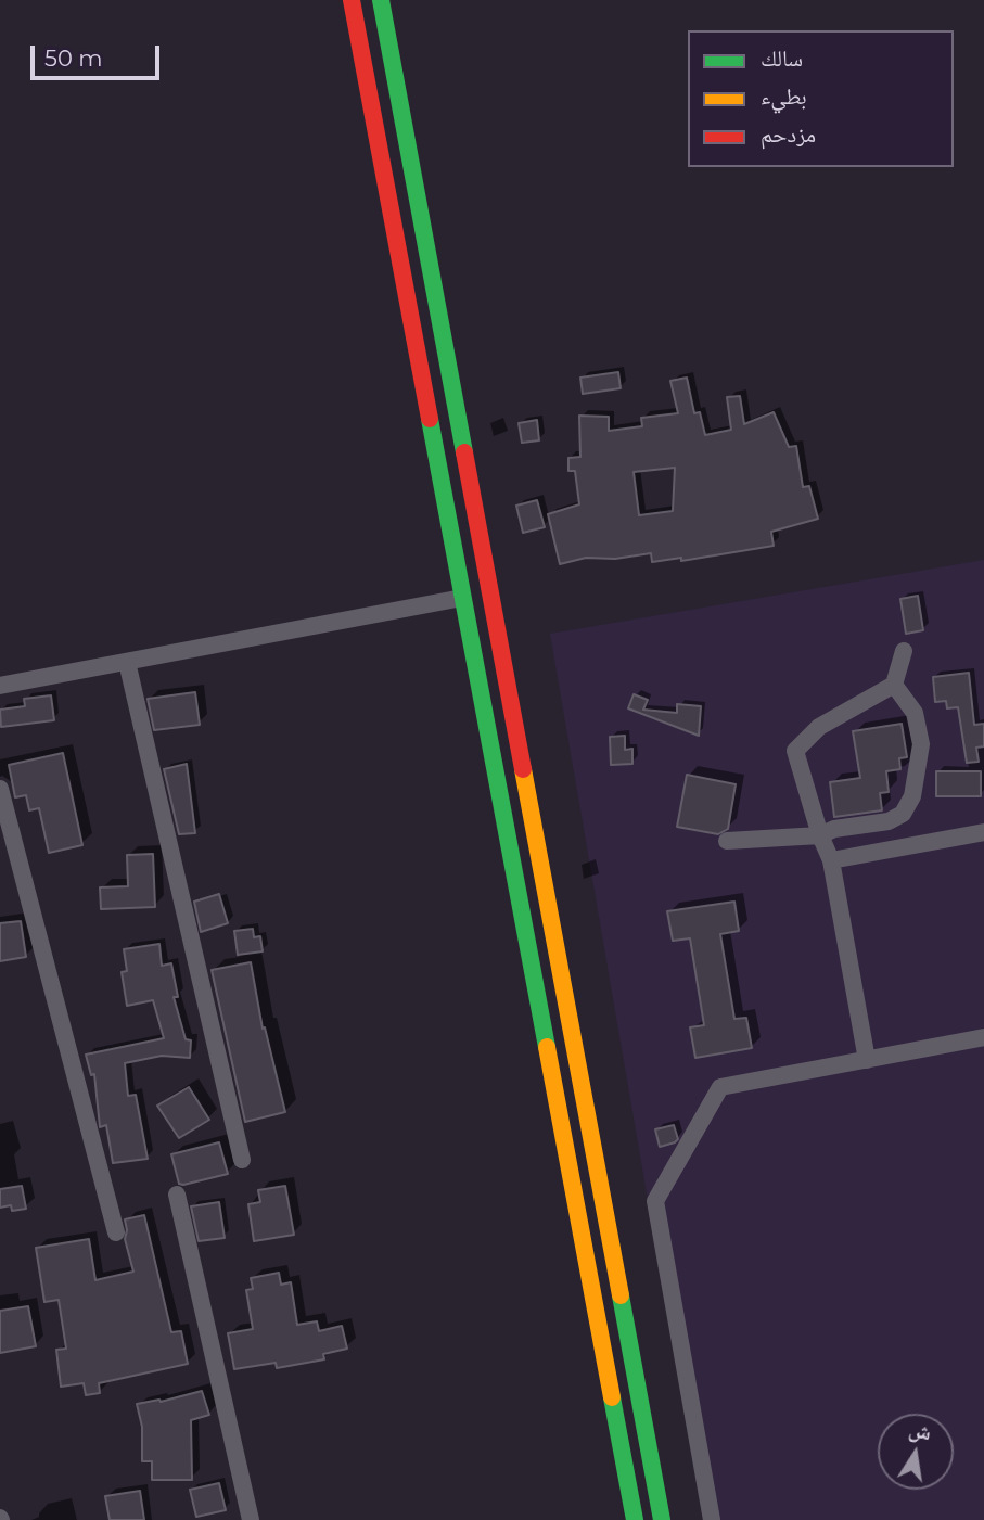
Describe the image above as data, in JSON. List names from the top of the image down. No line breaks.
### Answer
{"legend":["سالك","بطيء","مزدحم"],"scale_bar":"50 m","north":"top"}
